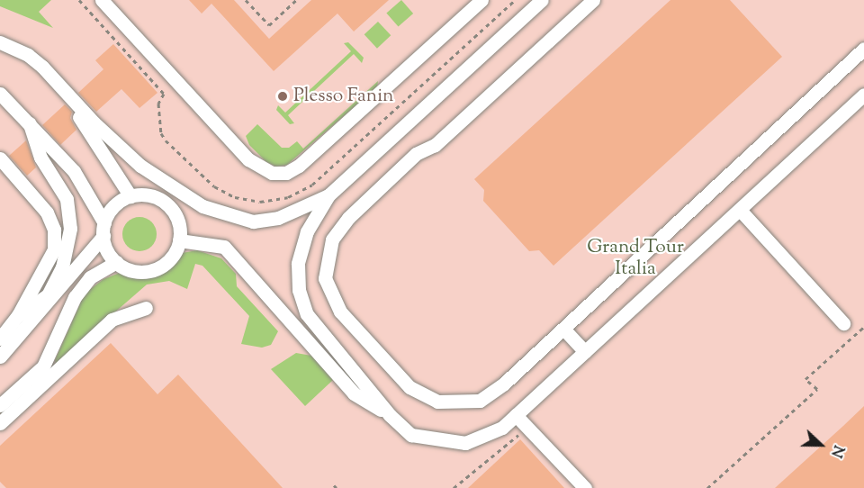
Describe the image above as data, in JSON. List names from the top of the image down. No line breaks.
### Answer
{"parks":["Grand Tour Italia"],"places":["Plesso Fanin"],"north":"right"}
